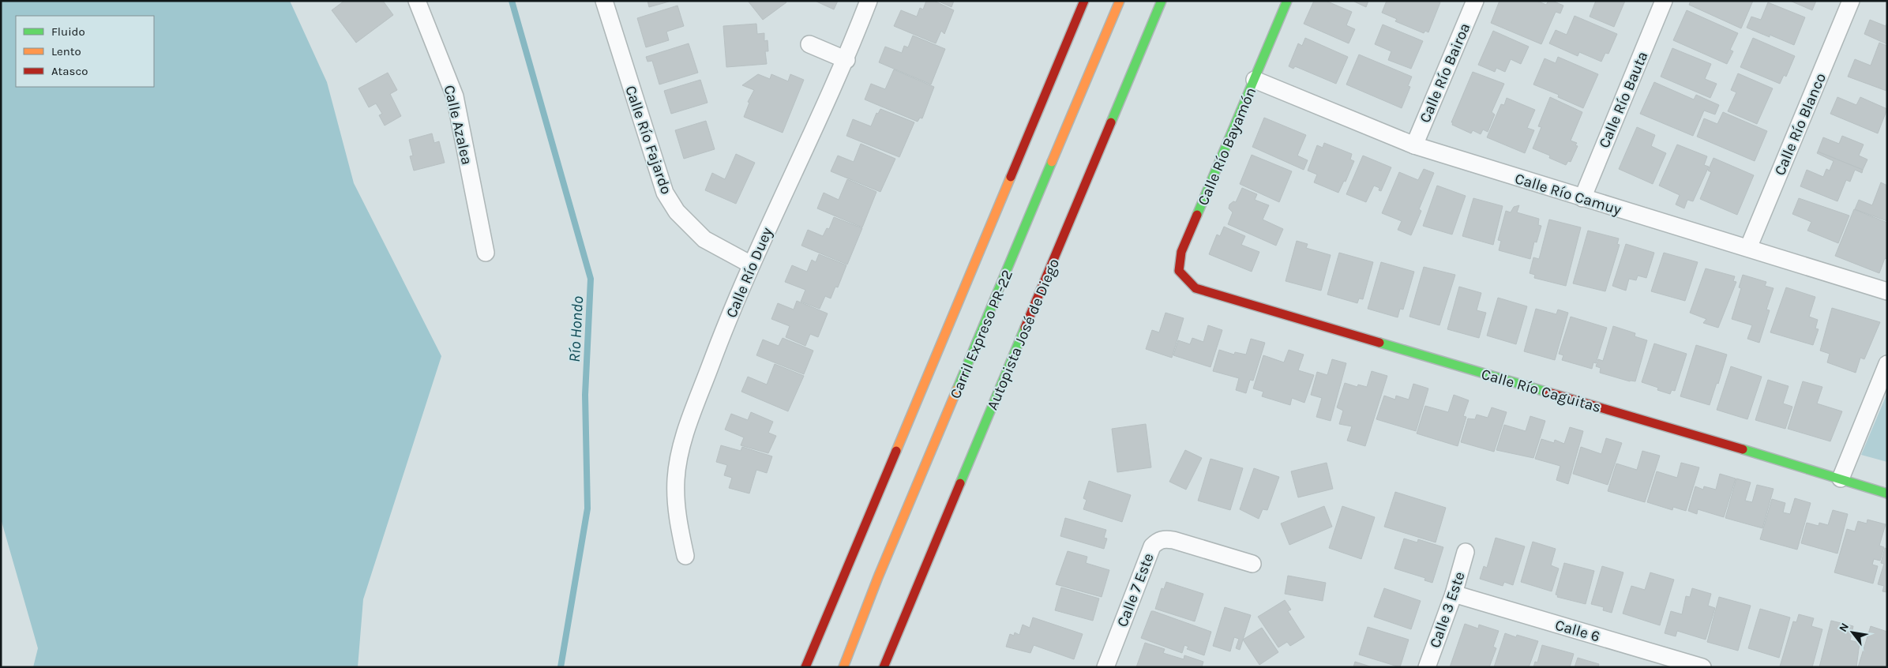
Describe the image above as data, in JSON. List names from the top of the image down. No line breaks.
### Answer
{"streets":{"main road":["Calle Río Bayamón","Carril Expreso PR-22","Autopista José de Diego","Calle Río Caguitas"],"street":["Calle Río Bairoa","Calle Río Bauta","Calle Río Blanco","Calle Azalea","Calle Río Fajardo","Calle Río Camuy","Calle Río Duey","Calle 7 Este","Calle 3 Este","Calle 6"]},"crossings":[["Calle Río Bairoa","Calle Río Camuy"],["Calle Río Bauta","Calle Río Camuy"],["Calle Río Blanco","Calle Río Camuy"],["Calle Río Fajardo","Calle Río Duey"],["Calle Río Bayamón","Calle Río Camuy"],["Calle Río Bayamón","Calle Río Caguitas"],["Calle 3 Este","Calle 6"]],"water":["Río Hondo"],"legend":["Fluido","Lento","Atasco"],"north":"top left"}
